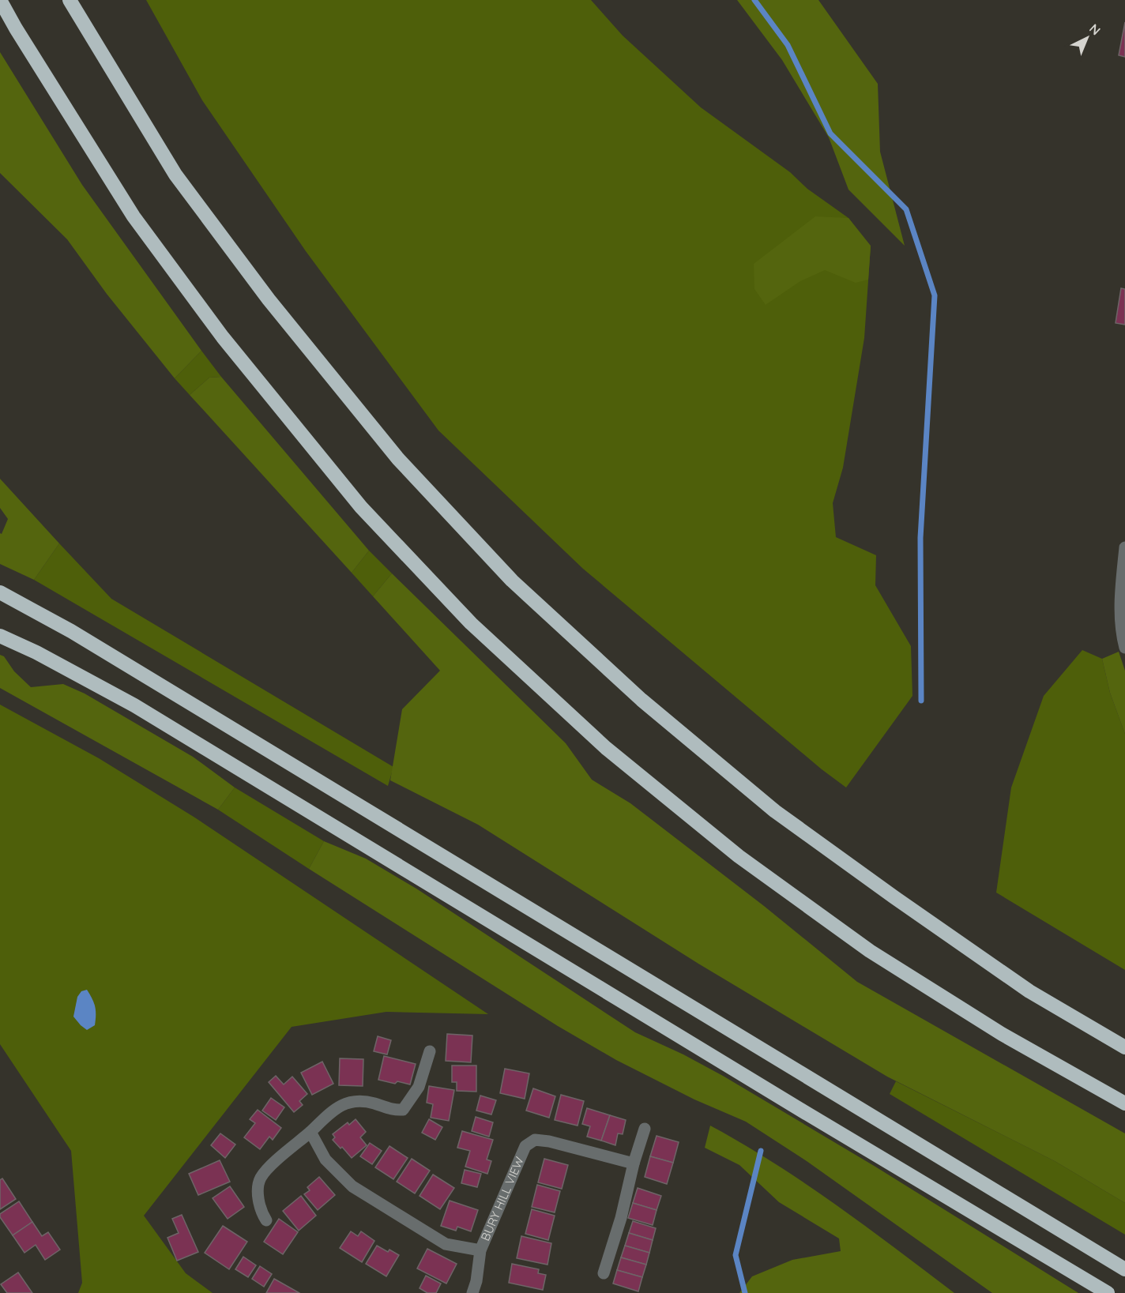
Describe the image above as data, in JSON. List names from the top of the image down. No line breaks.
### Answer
{"streets":{"street":["BURY HILL VIEW"]},"north":"top right"}
